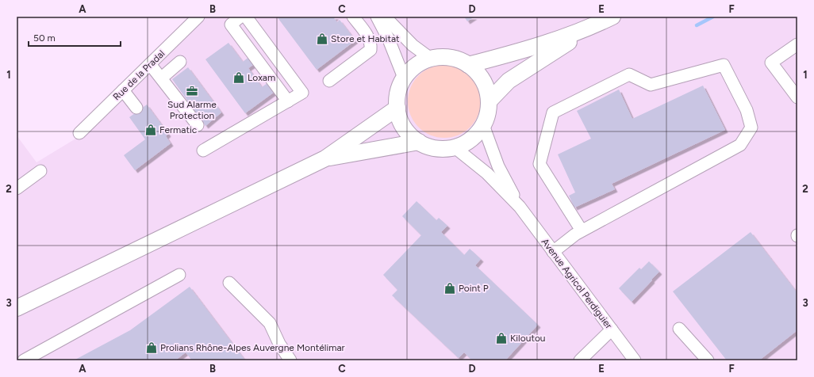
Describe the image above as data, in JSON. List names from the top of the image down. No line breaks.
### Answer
{"streets":{"street":["Rue de la Pradal","Avenue Agricol Perdiguier"]},"places":{"shop":["Store et Habitat","Loxam","Fermatic","Point P","Kiloutou","Prolians Rhône-Alpes Auvergne Montélimar"],"office":["Sud Alarme Protection"]},"scale_bar":"50 m","grid":{"columns":["A","B","C","D","E","F"],"rows":["1","2","3"]}}
